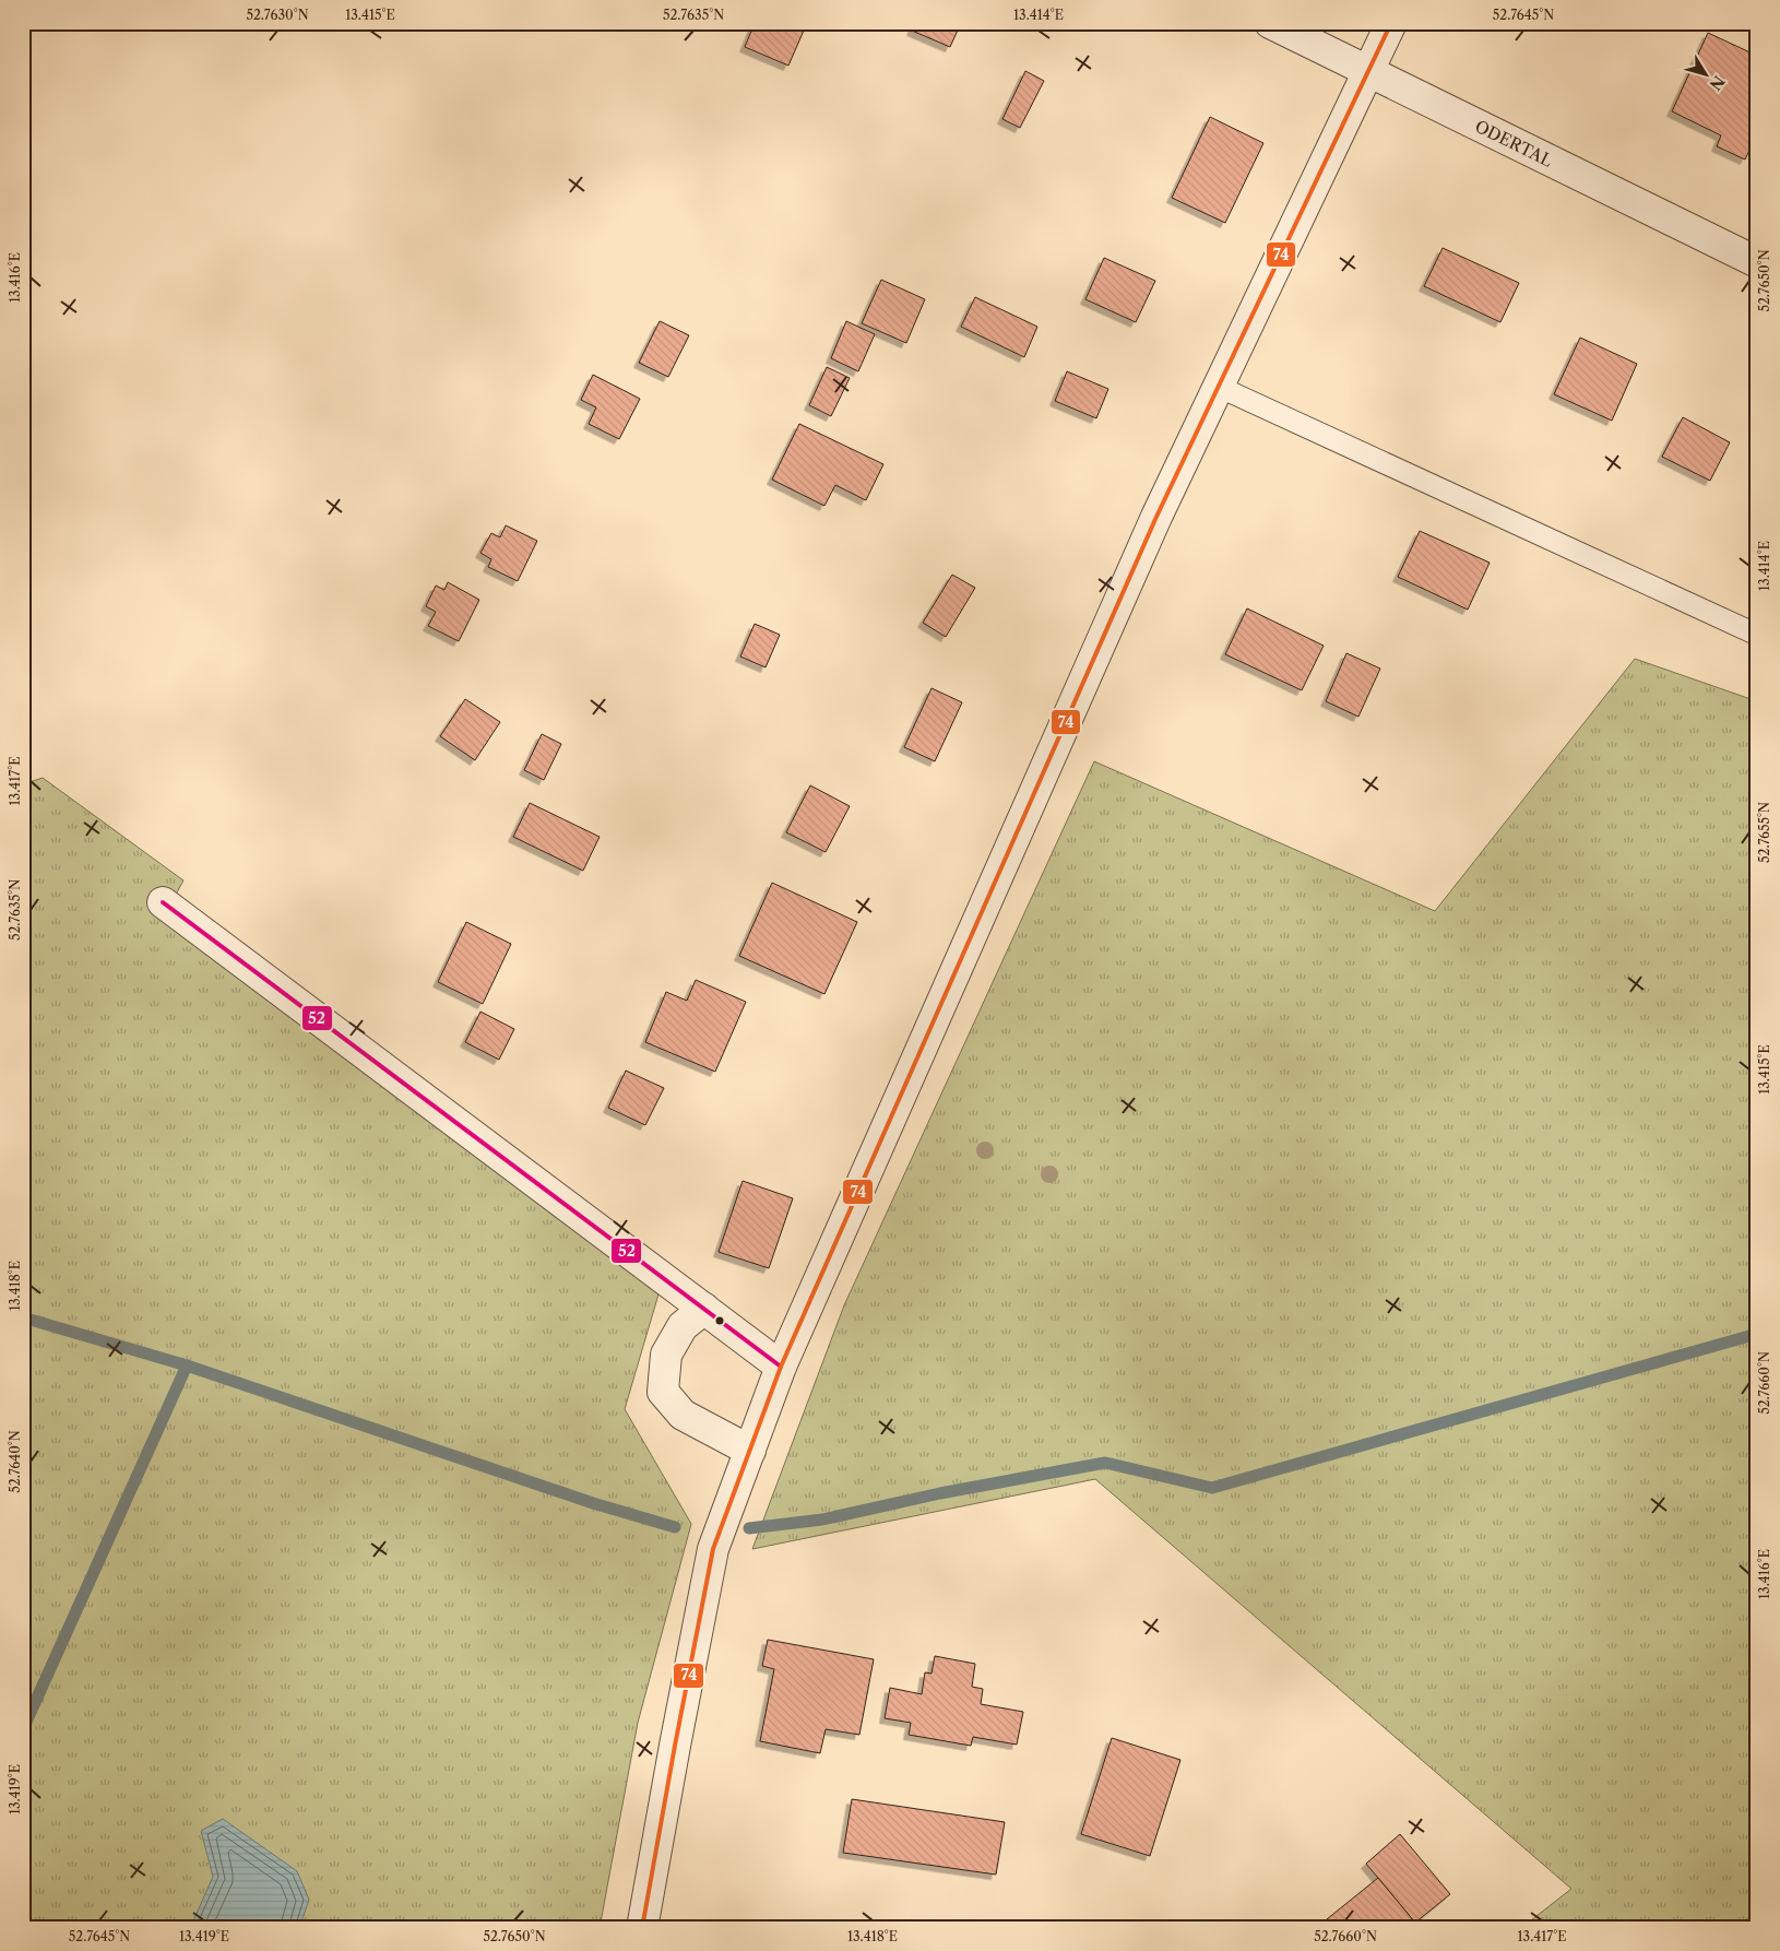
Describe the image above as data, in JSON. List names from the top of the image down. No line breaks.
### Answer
{"streets":{"street":["ODERTAL"]},"lines":["transit line 74","transit line 52"],"north":"bottom right","coordinates":["52.7630°N","13.415°E","52.7635°N","13.414°E","52.7645°N","13.416°E","52.7650°N","13.417°E","52.7655°N","13.418°E","52.7660°N","52.7640°N","13.419°E"]}
